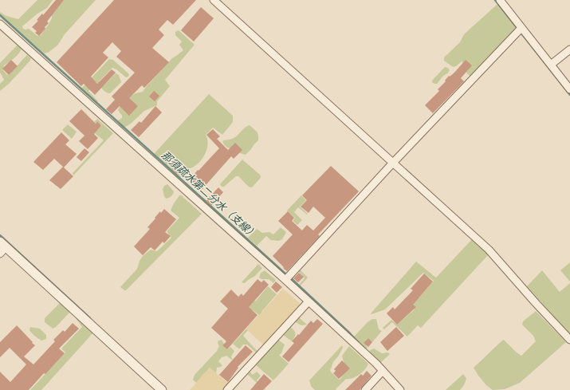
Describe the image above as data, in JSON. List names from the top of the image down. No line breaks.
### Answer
{"water":["那須疏水第二分水（支線）"]}
